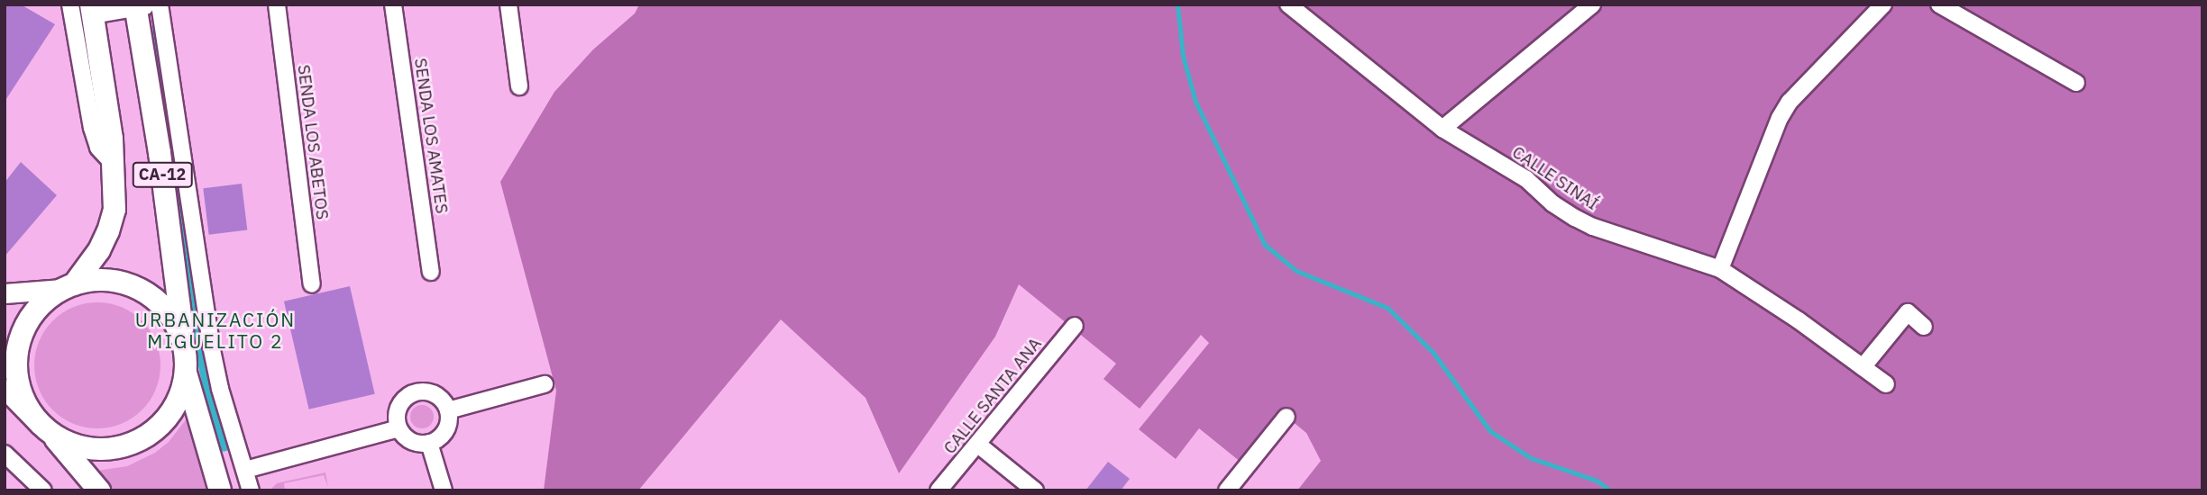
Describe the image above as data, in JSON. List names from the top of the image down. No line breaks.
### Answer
{"streets":{"highway":["CA-12"],"street":["SENDA LOS AMATES","SENDA LOS ABETOS","CALLE SINAÍ","CALLE SANTA ANA"]},"districts":["URBANIZACIÓN MIGUELITO 2"]}
